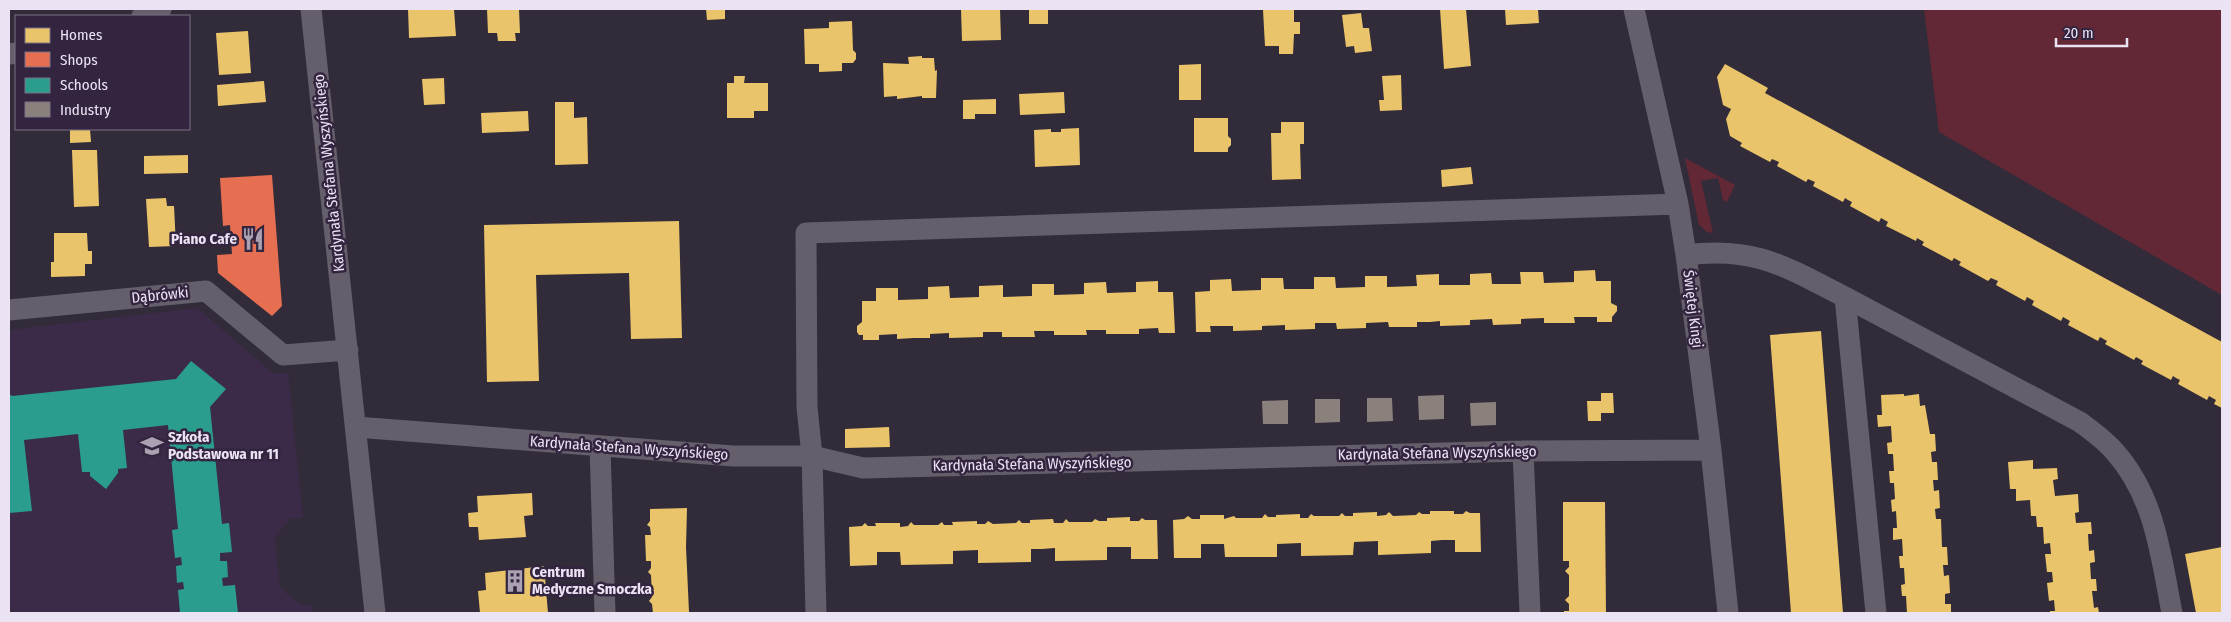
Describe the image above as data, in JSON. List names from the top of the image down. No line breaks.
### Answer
{"streets":{"street":["Kardynała Stefana Wyszyńskiego","Dąbrówki","Świętej Kingi"]},"crossings":[["Kardynała Stefana Wyszyńskiego","Dąbrówki"],["Kardynała Stefana Wyszyńskiego","Świętej Kingi"]],"places":{"restaurant":["Piano Cafe"],"school or university":["Szkoła Podstawowa nr 11"],"building":["Centrum Medyczne Smoczka"]},"legend":["Homes","Shops","Schools","Industry"],"scale_bar":"20 m"}
